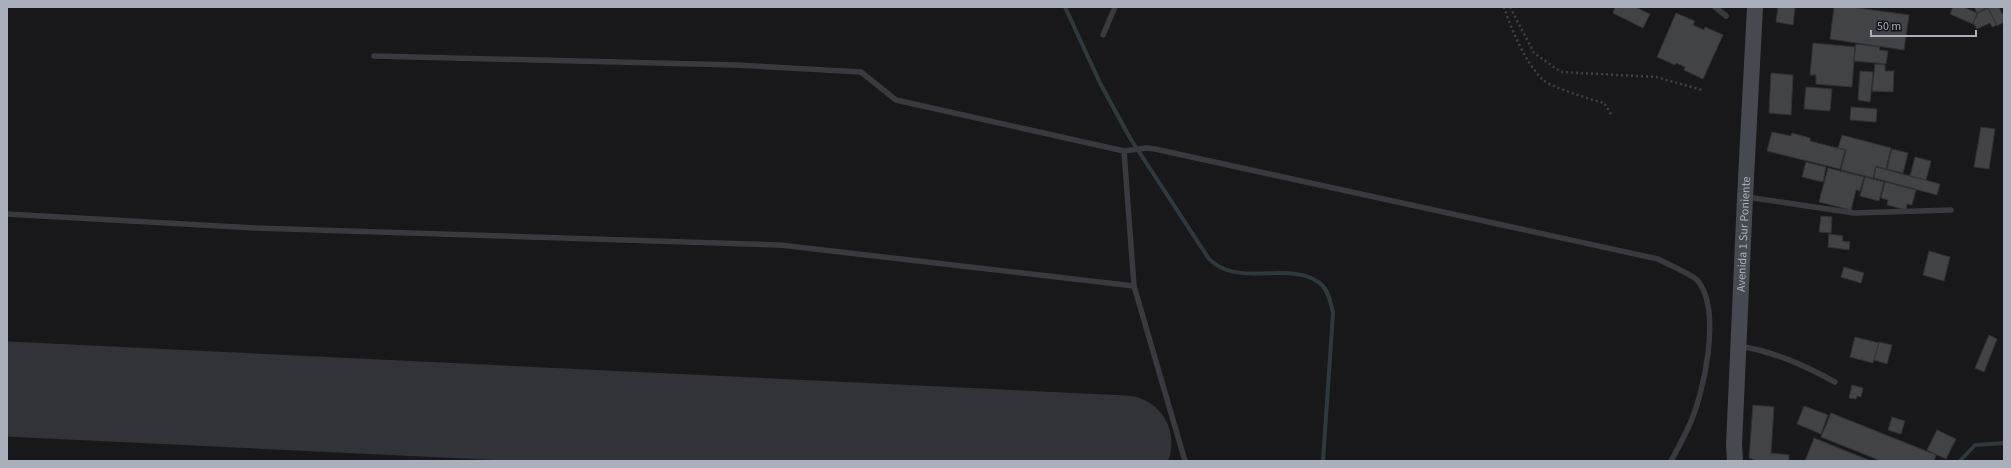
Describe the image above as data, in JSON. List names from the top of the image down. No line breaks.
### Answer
{"streets":{"street":["Avenida 1 Sur Poniente"]},"scale_bar":"50 m"}
